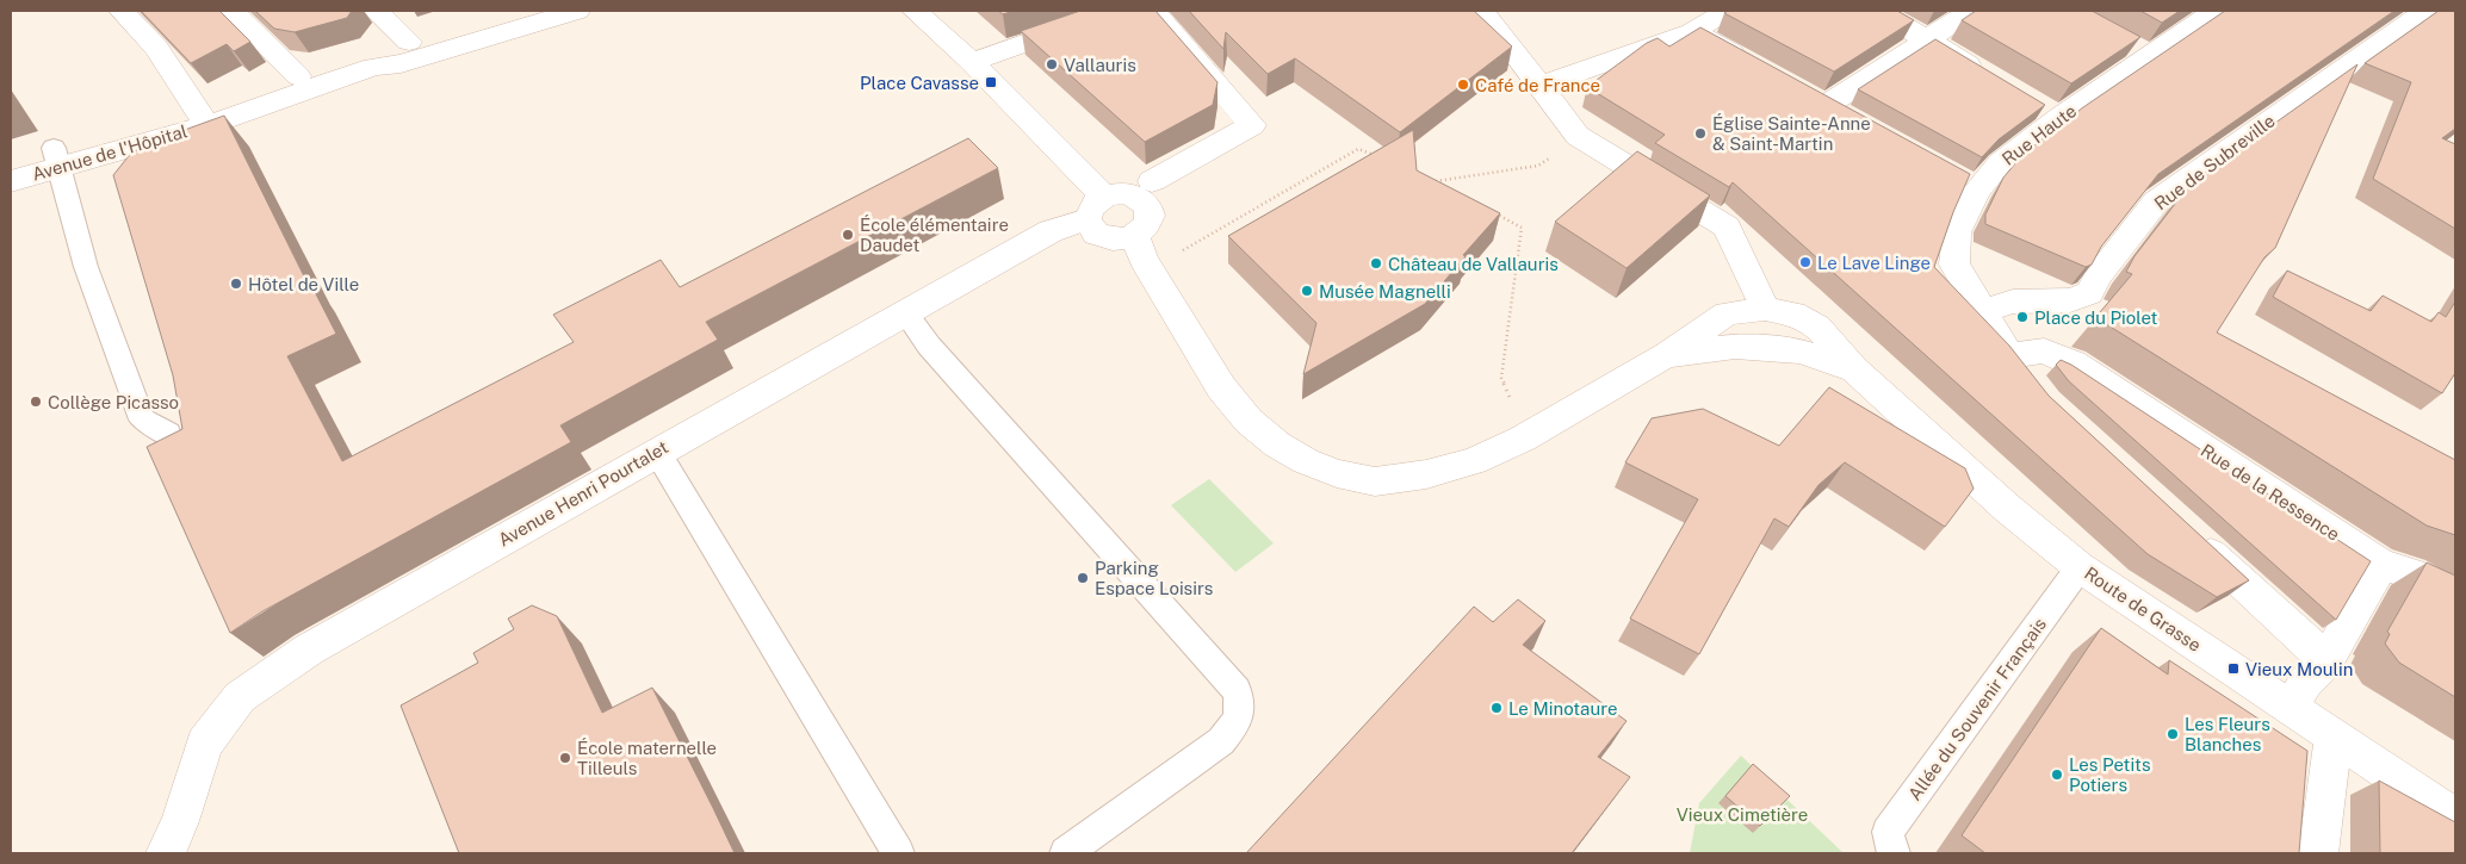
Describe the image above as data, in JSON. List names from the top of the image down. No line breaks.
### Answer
{"streets":{"street":["Rue Haute","Avenue de l'Hôpital","Rue de Subreville","Rue de la Ressence","Avenue Henri Pourtalet","Route de Grasse"],"lane":["Allée du Souvenir Français"]},"crossings":[["Rue Haute","Rue de Subreville"],["Rue Haute","Rue de la Ressence"],["Avenue Henri Pourtalet","Route de Grasse"],["Route de Grasse","Allée du Souvenir Français"]],"parks":["Vieux Cimetière"],"places":{"other":["Vallauris","Café de France","Église Sainte-Anne & Saint-Martin","École élémentaire Daudet","Le Lave Linge","Château de Vallauris","Hôtel de Ville","Musée Magnelli","Place du Piolet","Collège Picasso","Parking Espace Loisirs","Le Minotaure","Les Fleurs Blanches","École maternelle Tilleuls","Les Petits Potiers"],"transit":["Place Cavasse","Vieux Moulin"]}}
